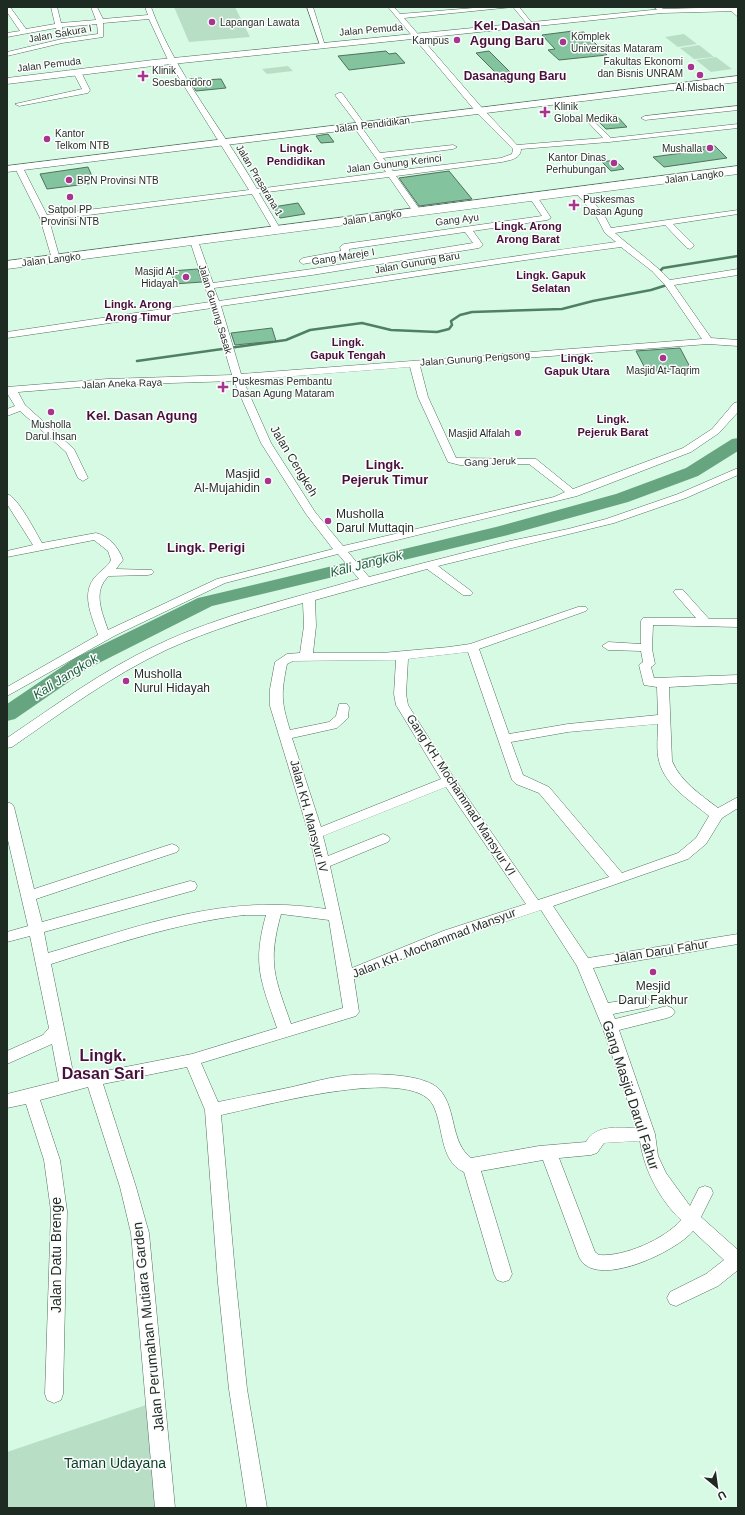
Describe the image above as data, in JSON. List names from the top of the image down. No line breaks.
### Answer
{"streets":{"main road":["Jalan Pendidikan","Jalan Langko"],"street":["Jalan Pemuda","Jalan Sakura I","Jalan Gunung Kerinci","Jalan Prasarana 1","Gang Ayu","Gang Mareje I","Jalan Gunung Baru","Jalan Gunung Sasak","Jalan Gunung Pengsong","Jalan Aneka Raya","Jalan Cengkeh","Gang Jeruk","Gang KH. Mochammad Mansyur VI","Jalan KH. Mansyur IV","Jalan KH. Mochammad Mansyur","Jalan Darul Fahur","Gang Masjid Darul Fahur","Jalan Datu Brenge","Jalan Perumahan Mutiara Garden"]},"crossings":[["Jalan Pemuda","Jalan Prasarana 1"],["Jalan Pendidikan","Jalan Prasarana 1"],["Jalan Gunung Kerinci","Jalan Prasarana 1"],["Jalan Langko","Jalan Prasarana 1"],["Jalan Langko","Gang Ayu"],["Jalan Langko","Jalan Gunung Sasak"],["Gang Ayu","Gang Mareje I"],["Gang Mareje I","Jalan Gunung Sasak"],["Jalan Gunung Baru","Jalan Gunung Sasak"],["Jalan Gunung Sasak","Jalan Gunung Pengsong"],["Jalan Gunung Sasak","Jalan Aneka Raya"],["Jalan Gunung Sasak","Jalan Cengkeh"],["Jalan Gunung Pengsong","Jalan Aneka Raya"],["Jalan Gunung Pengsong","Jalan Cengkeh"],["Jalan Gunung Pengsong","Gang Jeruk"],["Jalan Aneka Raya","Jalan Cengkeh"],["Gang KH. Mochammad Mansyur VI","Jalan KH. Mochammad Mansyur"],["Gang KH. Mochammad Mansyur VI","Gang Masjid Darul Fahur"],["Jalan KH. Mansyur IV","Jalan KH. Mochammad Mansyur"],["Jalan KH. Mochammad Mansyur","Gang Masjid Darul Fahur"],["Jalan KH. Mochammad Mansyur","Jalan Datu Brenge"],["Jalan KH. Mochammad Mansyur","Jalan Perumahan Mutiara Garden"],["Jalan Darul Fahur","Gang Masjid Darul Fahur"]],"districts":["Kel. Dasan Agung Baru","Dasanagung Baru","Lingk. Pendidikan","Lingk. Arong Arong Barat","Lingk. Gapuk Selatan","Lingk. Arong Arong Timur","Lingk. Gapuk Tengah","Lingk. Gapuk Utara","Kel. Dasan Agung","Lingk. Pejeruk Barat","Lingk. Pejeruk Timur","Lingk. Perigi","Lingk. Dasan Sari"],"water":["Kali Jangkok"],"parks":["Taman Udayana"],"places":{"other":["Lapangan Lawata","Kampus","Komplek Universitas Mataram","Fakultas Ekonomi dan Bisnis UNRAM","Al Misbach","Kantor Telkom NTB","Mushalla","Kantor Dinas Perhubungan","BPN Provinsi NTB","Satpol PP Provinsi NTB","Masjid Al- Hidayah","Masjid At-Taqrim","Musholla Darul Ihsan","Masjid Alfalah","Masjid Al-Mujahidin","Musholla Darul Muttaqin","Musholla Nurul Hidayah","Mesjid Darul Fakhur"],"health":["Klinik Soesbandoro","Klinik Global Medika","Puskesmas Dasan Agung","Puskesmas Pembantu Dasan Agung Mataram"]},"north":"bottom right"}
